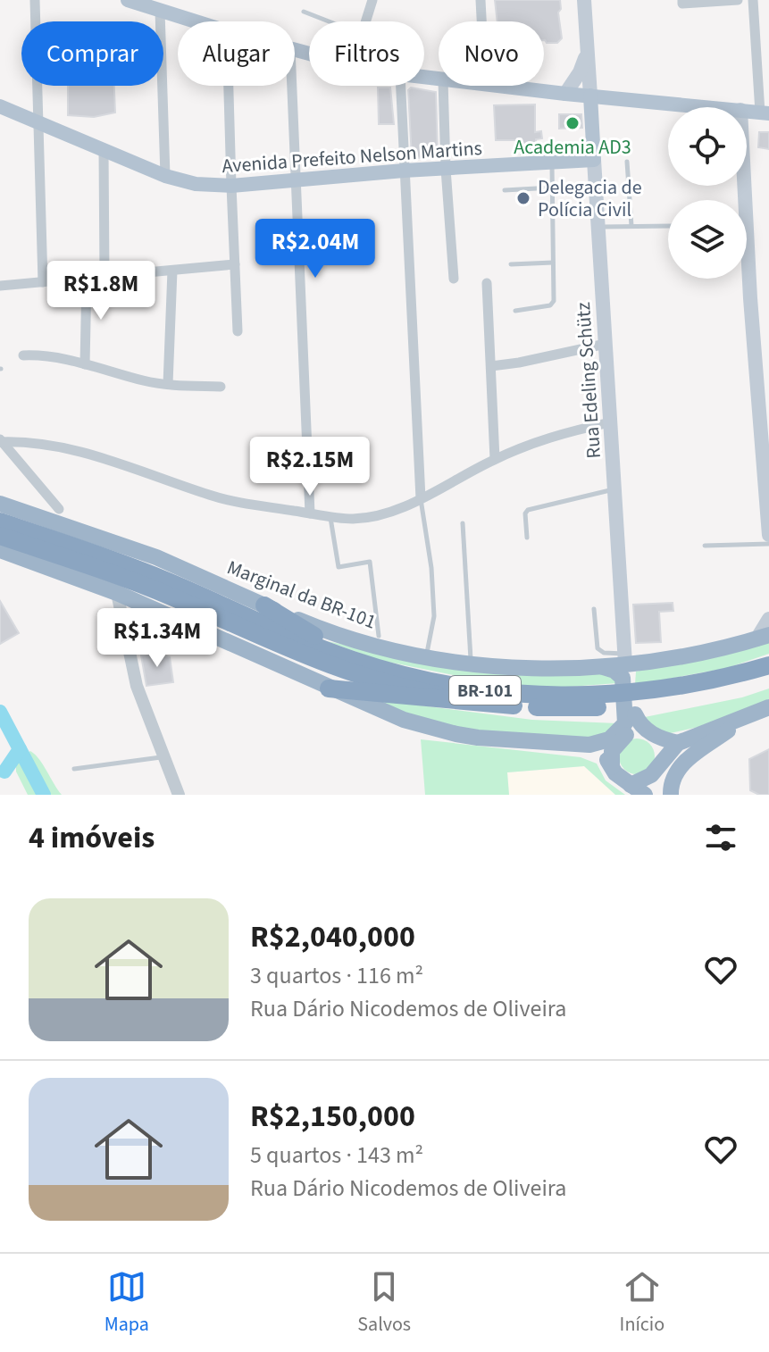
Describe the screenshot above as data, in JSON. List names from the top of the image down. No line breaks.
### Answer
{"streets":{"highway":["Marginal da BR-101","BR-101"],"main road":["Avenida Prefeito Nelson Martins","Rua Edeling Schütz"]},"crossings":[["Avenida Prefeito Nelson Martins","Rua Edeling Schütz"],["Rua Edeling Schütz","Marginal da BR-101"]],"places":["Academia AD3","Delegacia de Polícia Civil"],"page":{"chip":["Comprar","Alugar","Filtros","Novo"],"price":["R$2.04M","R$1.8M","R$2.15M","R$1.34M"],"heading":"4 imóveis","list":[{"name":"R$2,040,000","note":"3 quartos · 116 m² · Rua Dário Nicodemos de Oliveira"},{"name":"R$2,150,000","note":"5 quartos · 143 m² · Rua Dário Nicodemos de Oliveira"}],"tabs":["Mapa","Salvos","Início"]}}
